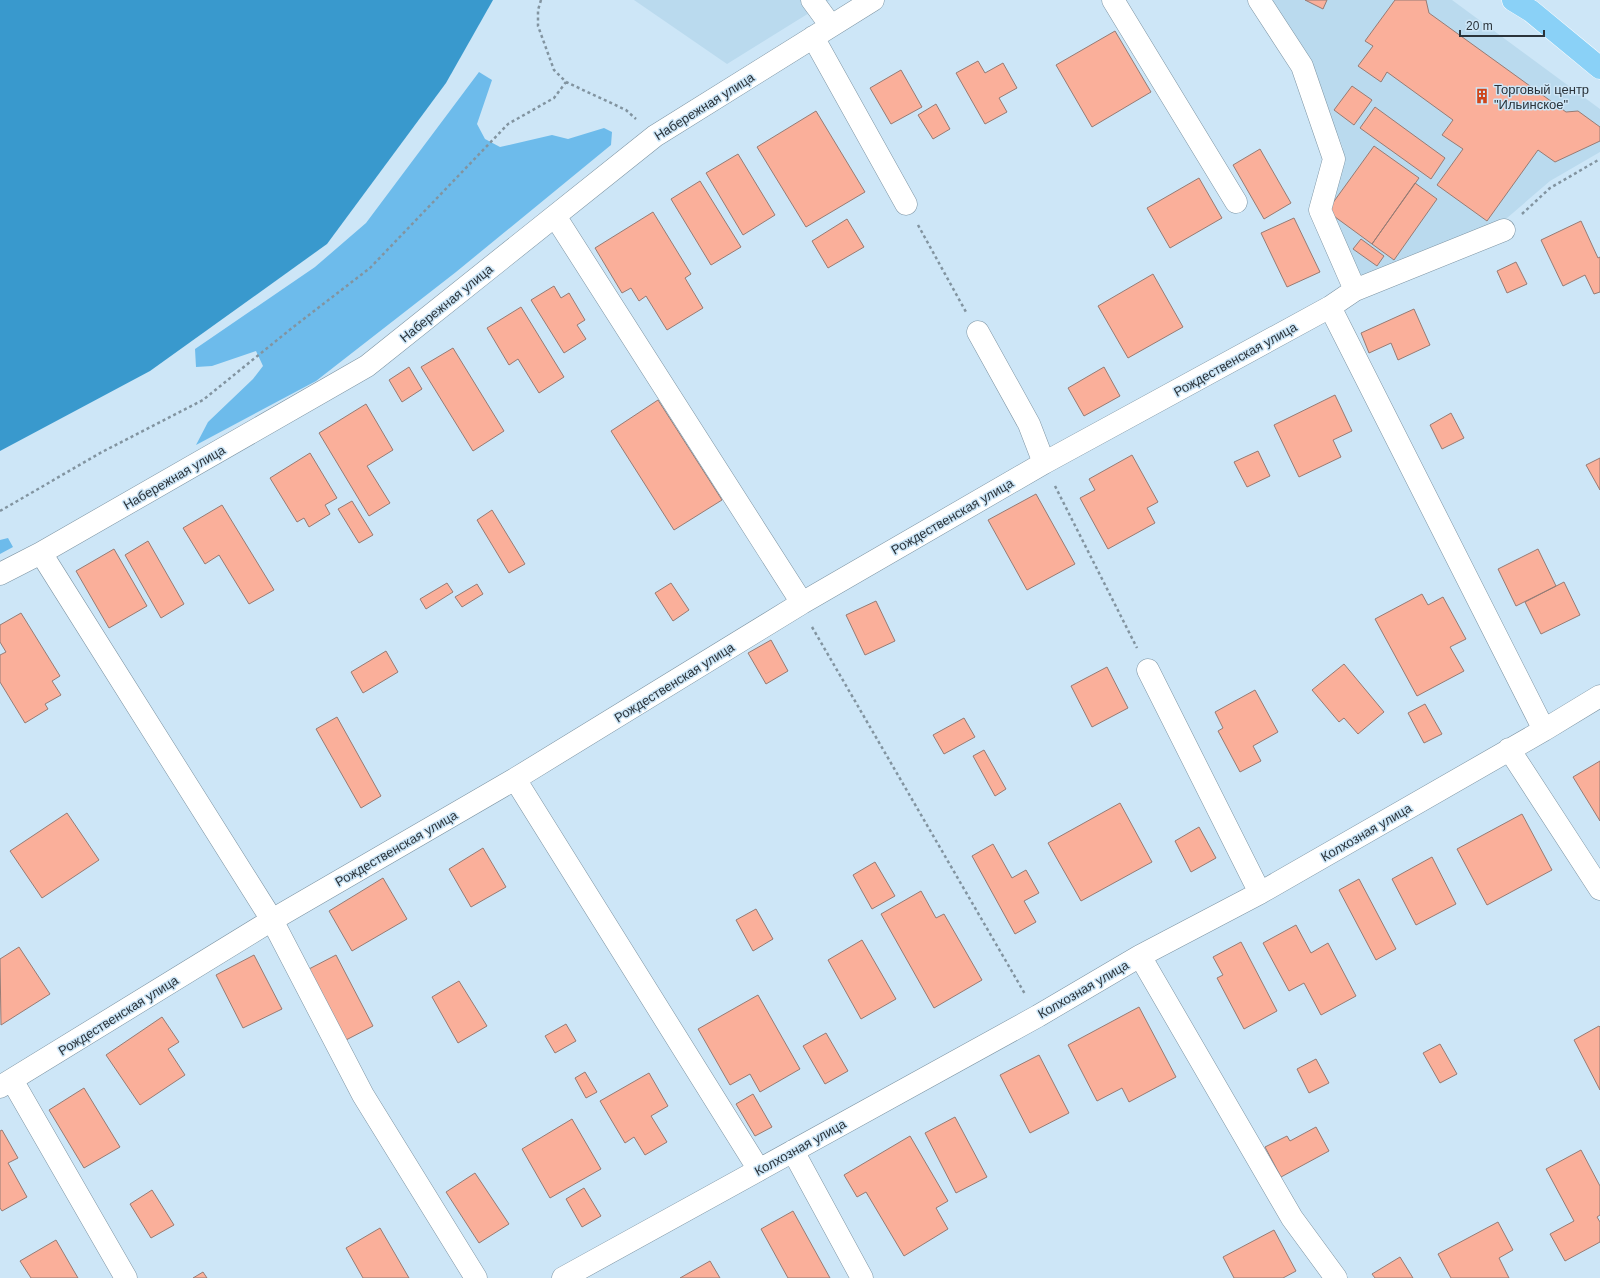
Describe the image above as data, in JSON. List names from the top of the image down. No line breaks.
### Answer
{"streets":{"street":["Набережная улица","Рождественская улица","Колхозная улица"]},"places":{"building":["Торговый центр \"Ильинское\""]},"scale_bar":"20 m"}
